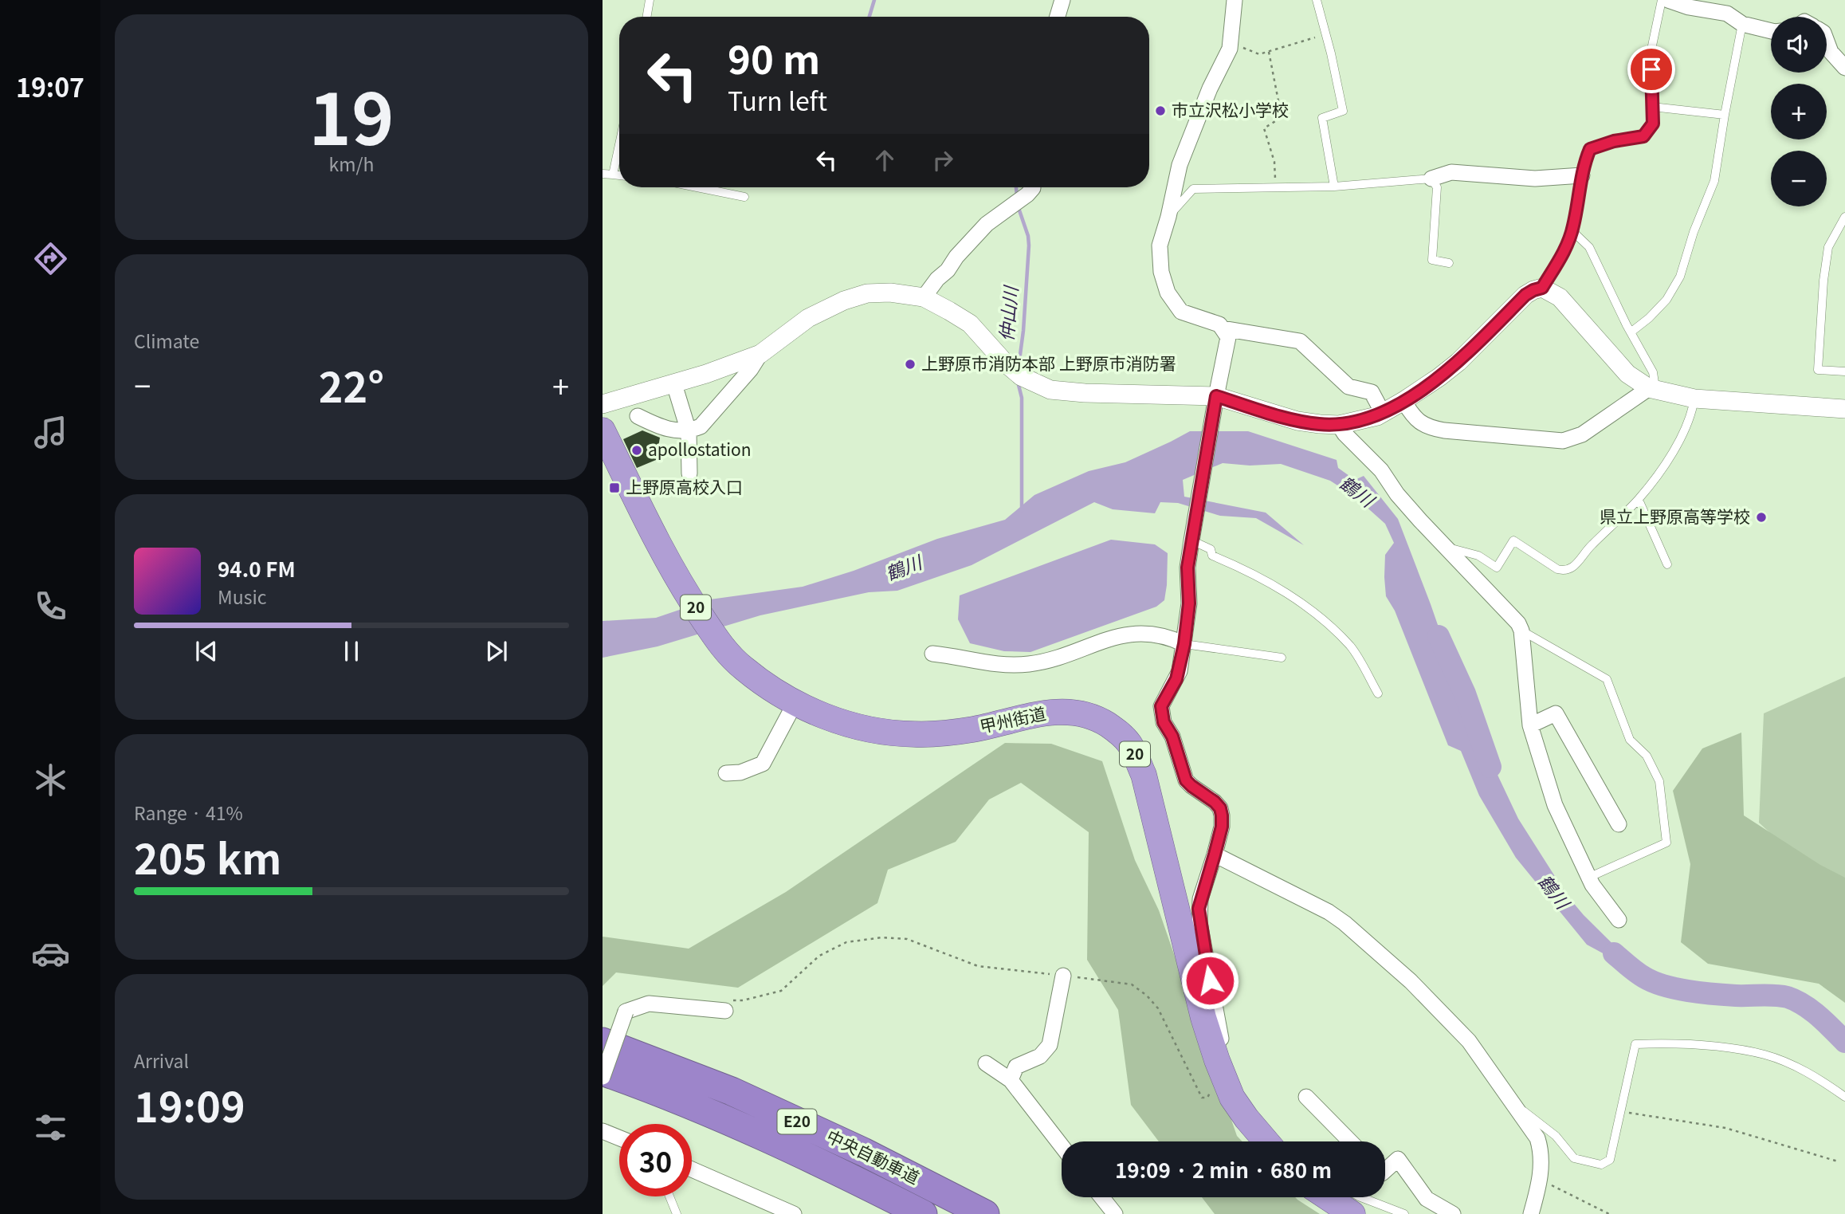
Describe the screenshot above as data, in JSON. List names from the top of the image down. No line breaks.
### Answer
{"streets":{"highway":["20","甲州街道","E20","中央自動車道"]},"water":["仲山川","鶴川"],"places":{"other":["市立沢松小学校","上野原市消防本部 上野原市消防署","apollostation","県立上野原高等学校"],"transit":["上野原高校入口"]},"page":{"tabs":"19:07","tile":[["19","km/h"],"Climate",["Range · 41%","205 km"],["Arrival","19:09"]],"map_buttons":["+","−"],"turn":["90 m","Turn left"],"heat":["−","22°","+"],"song":["94.0 FM","Music"],"limit":"30","trip":"19:09 · 2 min · 680 m"}}
